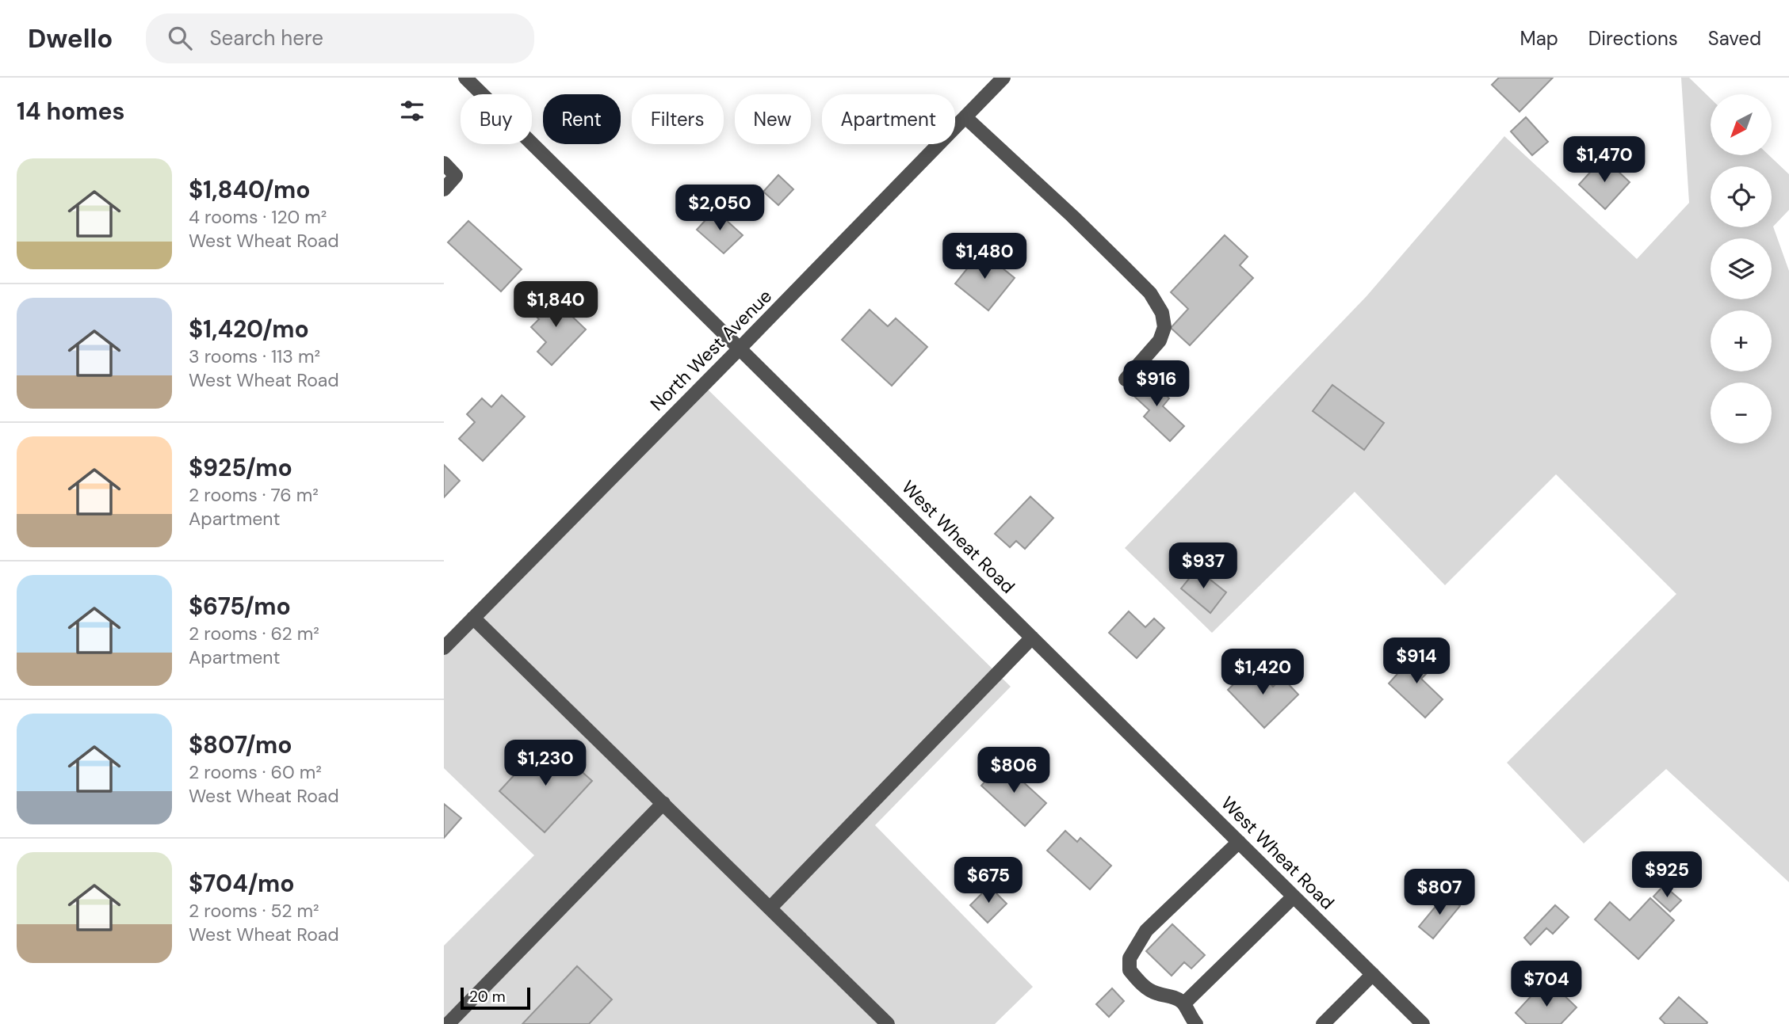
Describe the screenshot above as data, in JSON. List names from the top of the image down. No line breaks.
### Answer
{"streets":{"street":["North West Avenue","West Wheat Road"]},"crossings":[["North West Avenue","West Wheat Road"]],"scale_bar":"20 m","north":"bottom left","page":{"header":"Dwello","search":"Search here","nav":["Map","Directions","Saved"],"heading":"14 homes","map_buttons":["+","−"],"chip":["Buy","Rent","Filters","New","Apartment"],"price":["$1,470","$2,050","$1,480","$1,840","$916","$937","$914","$1,420","$1,230","$806","$925","$675","$807","$704"],"list":[{"name":"$1,840/mo","note":"4 rooms · 120 m² · West Wheat Road"},{"name":"$1,420/mo","note":"3 rooms · 113 m² · West Wheat Road"},{"name":"$925/mo","note":"2 rooms · 76 m² · Apartment"},{"name":"$675/mo","note":"2 rooms · 62 m² · Apartment"},{"name":"$807/mo","note":"2 rooms · 60 m² · West Wheat Road"},{"name":"$704/mo","note":"2 rooms · 52 m² · West Wheat Road"}],"scale":"20 m"}}
